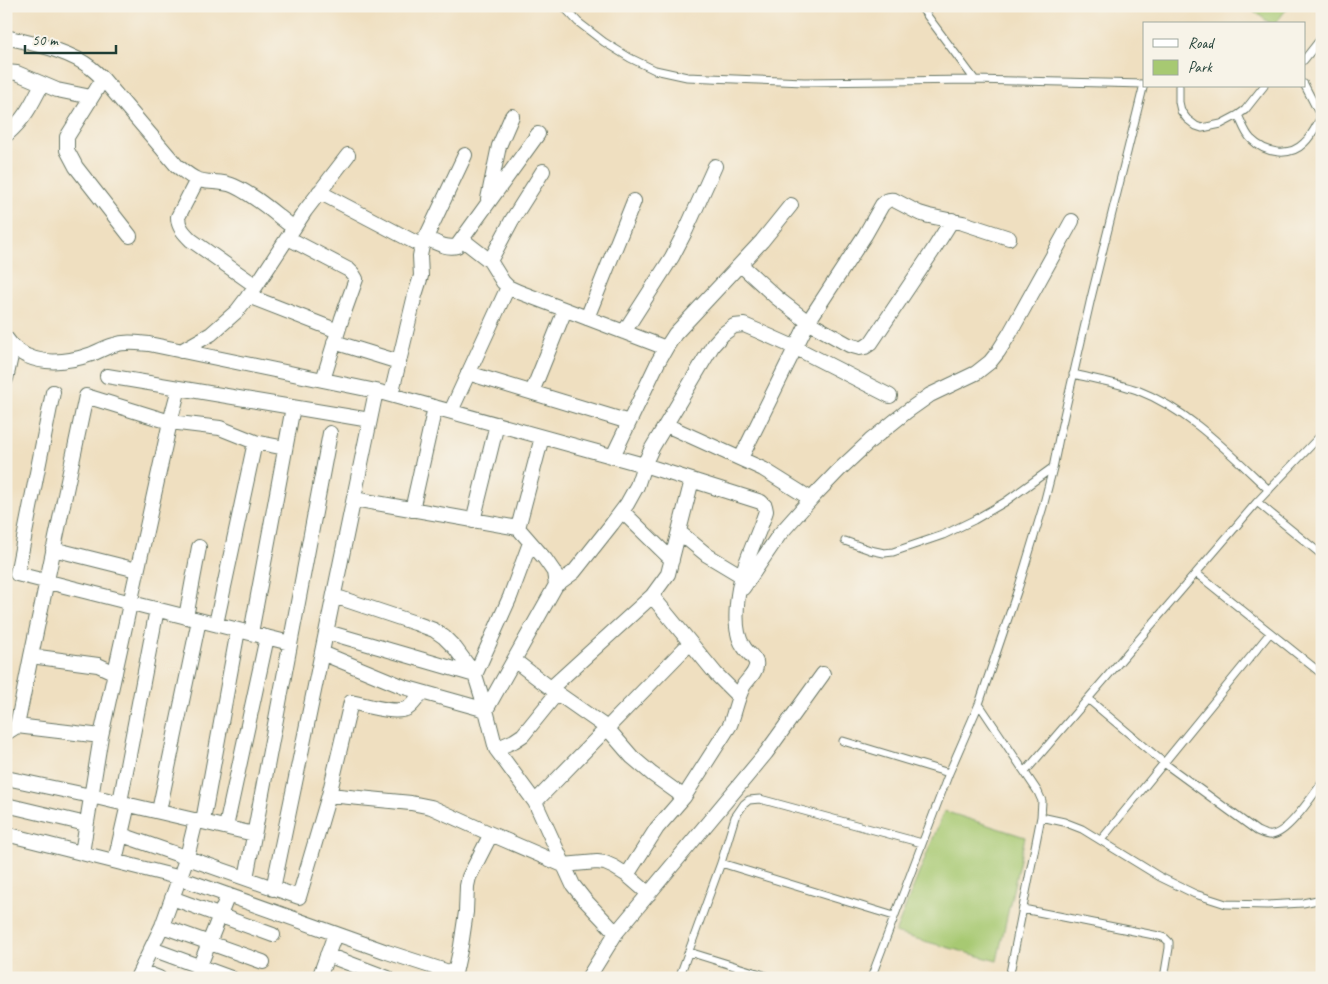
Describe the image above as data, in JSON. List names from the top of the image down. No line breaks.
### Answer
{"legend":["Road","Park"],"scale_bar":"50 m"}
